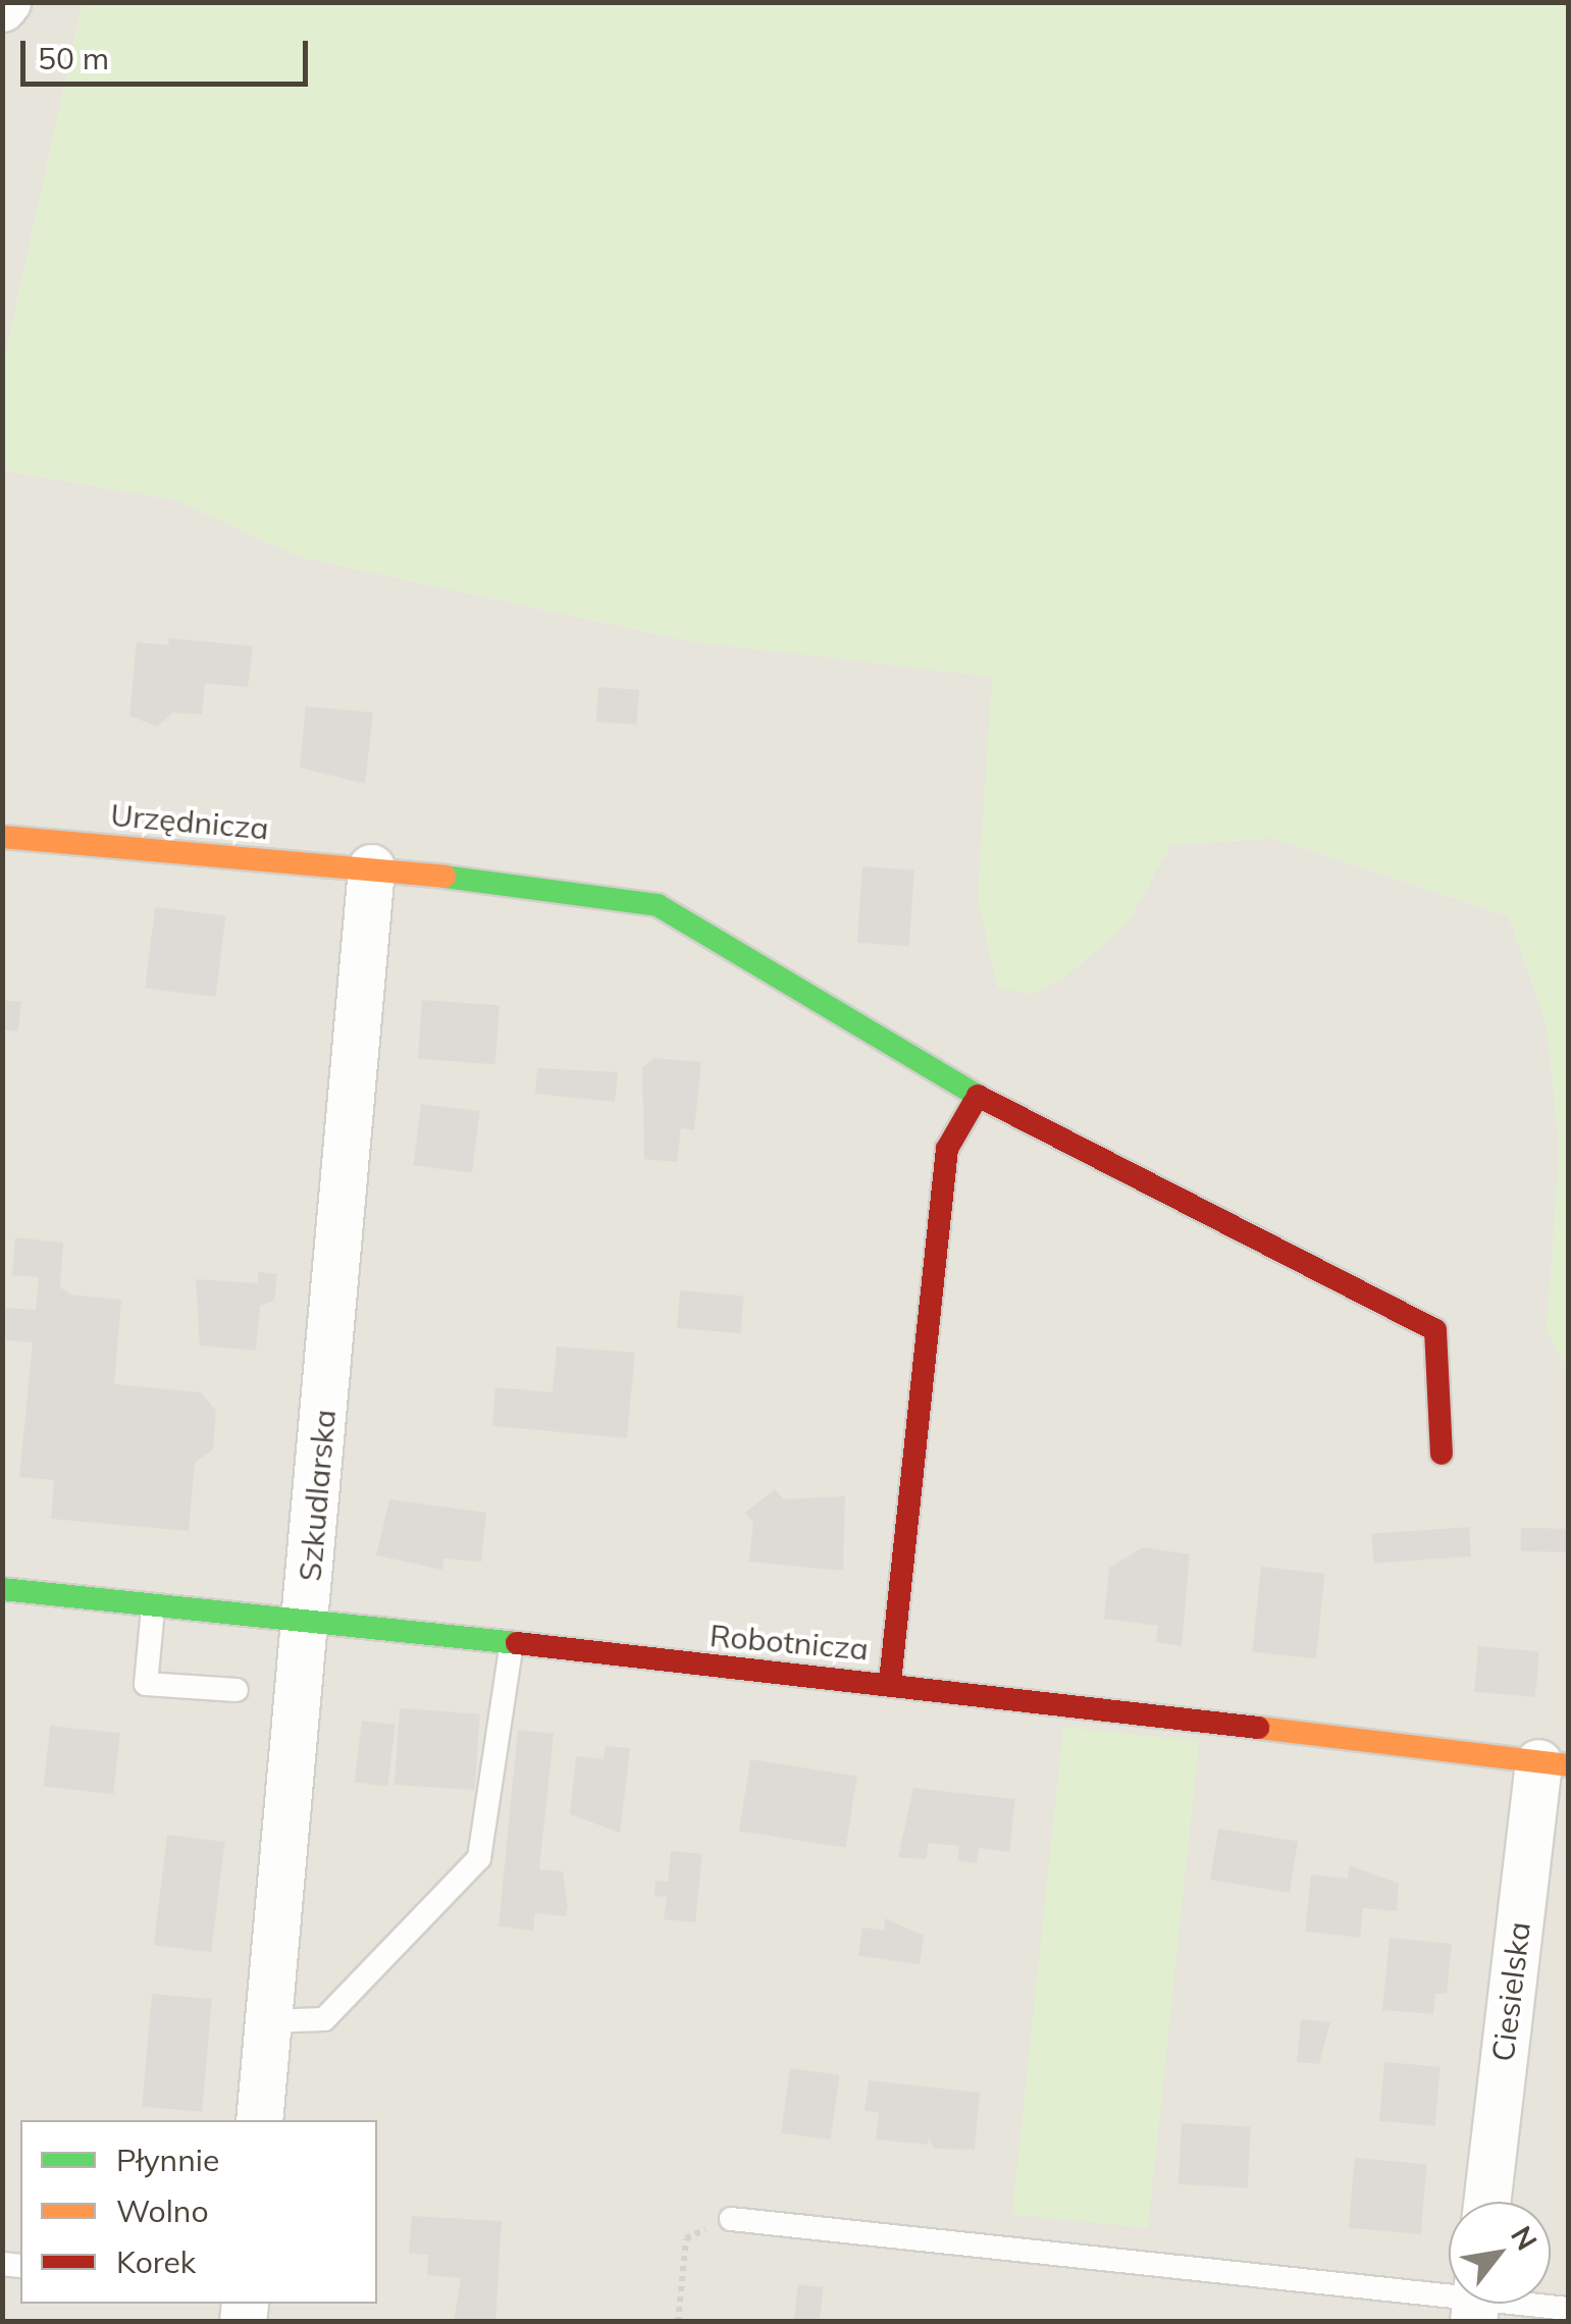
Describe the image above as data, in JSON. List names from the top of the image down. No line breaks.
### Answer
{"streets":{"street":["Urzędnicza","Szkudlarska","Robotnicza","Ciesielska"]},"crossings":[["Urzędnicza","Szkudlarska"],["Szkudlarska","Robotnicza"],["Robotnicza","Ciesielska"]],"legend":["Płynnie","Wolno","Korek"],"scale_bar":"50 m","north":"top right"}
